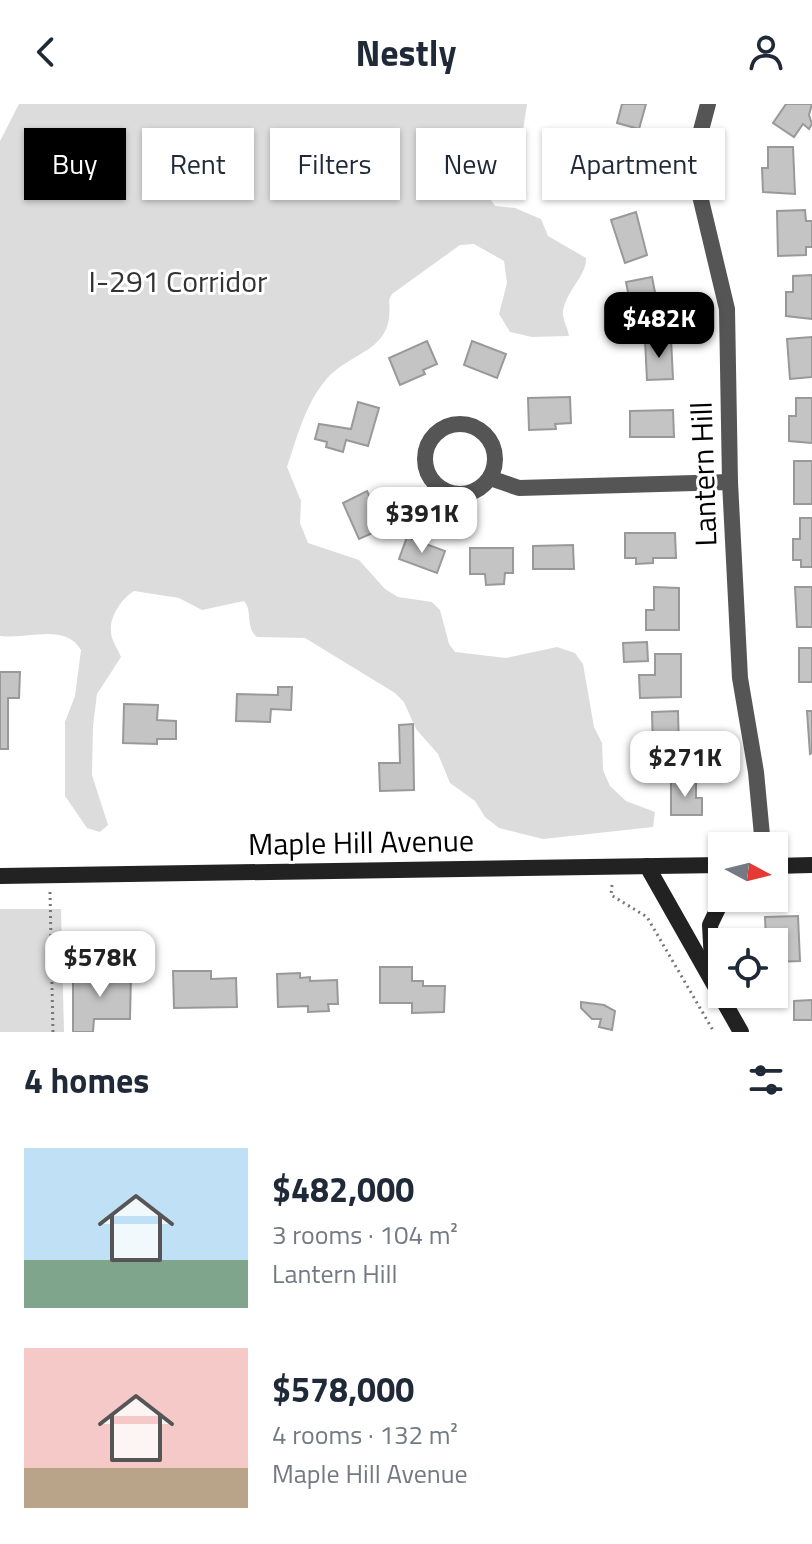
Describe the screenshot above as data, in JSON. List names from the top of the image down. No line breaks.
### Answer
{"streets":{"main road":["Maple Hill Avenue"],"street":["Lantern Hill"]},"parks":["I-291 Corridor"],"north":"right","page":{"header":"Nestly","chip":["Buy","Rent","Filters","New","Apartment"],"price":["$482K","$391K","$271K","$578K"],"heading":"4 homes","list":[{"name":"$482,000","note":"3 rooms · 104 m² · Lantern Hill"},{"name":"$578,000","note":"4 rooms · 132 m² · Maple Hill Avenue"}]}}
